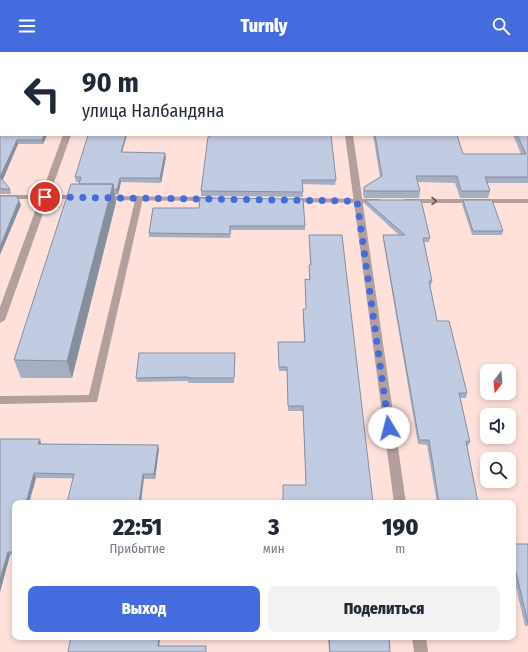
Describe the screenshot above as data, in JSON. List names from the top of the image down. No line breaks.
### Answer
{"north":"bottom","page":{"header":"Turnly","turn":["90 m","улица Налбандяна"],"eta":["22:51","Прибытие","3","мин","190","m"],"buttons":["Выход","Поделиться"]}}
